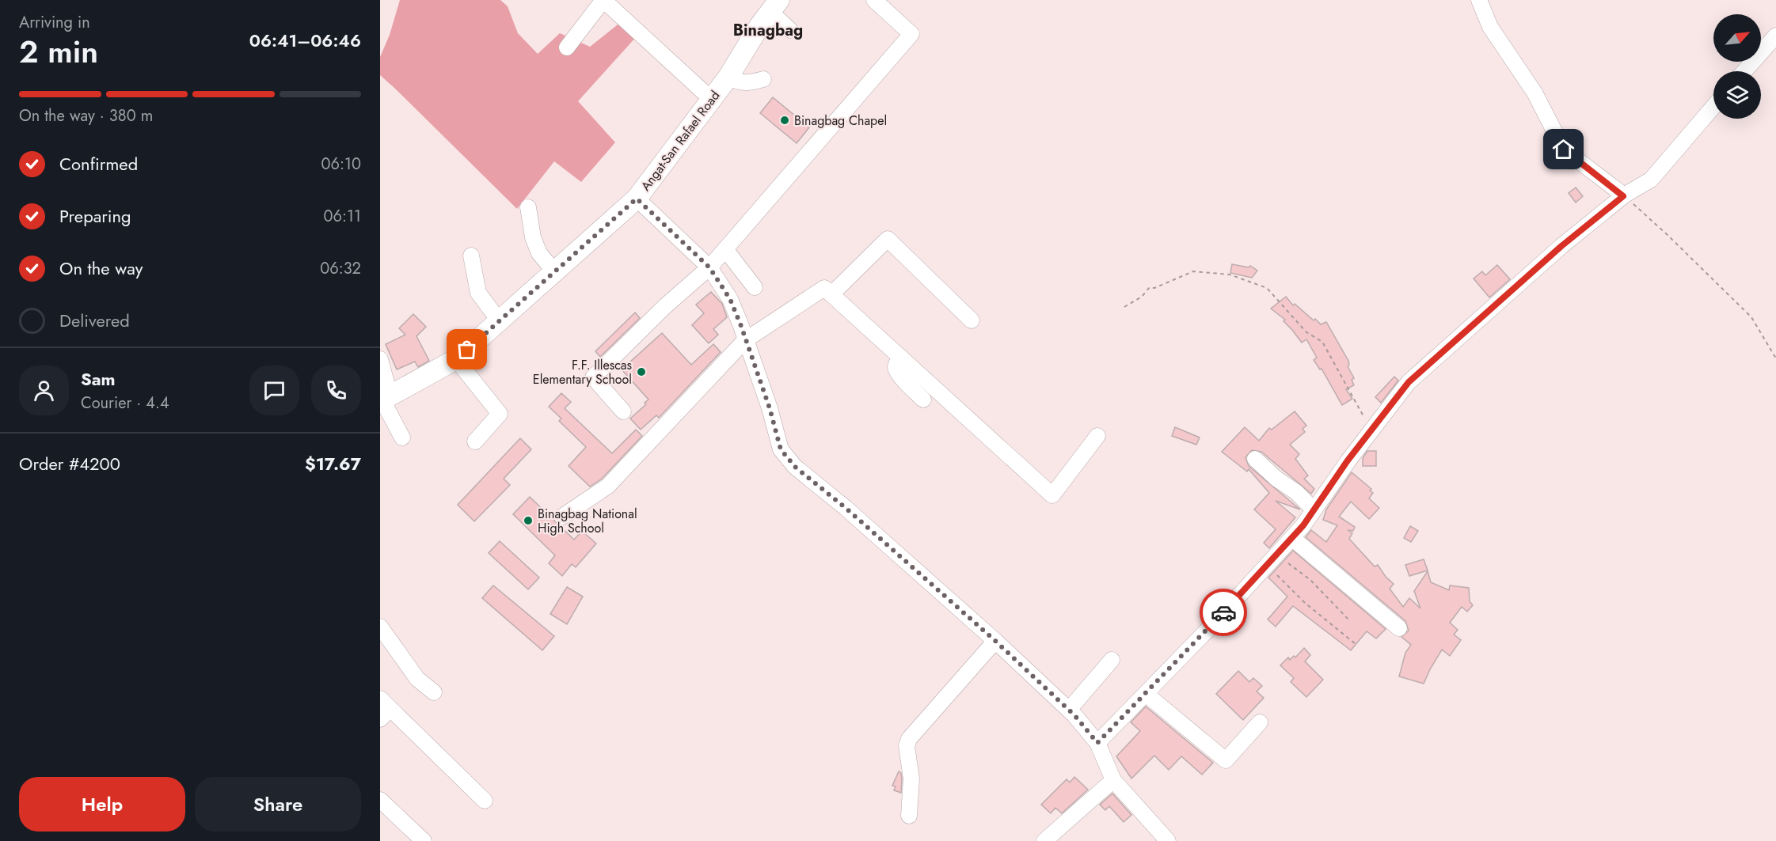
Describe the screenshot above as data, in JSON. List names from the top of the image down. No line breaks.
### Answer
{"streets":{"main road":["Angat-San Rafael Road"]},"districts":["Binagbag"],"places":["Binagbag Chapel","F.F. Illescas Elementary School","Binagbag National High School"],"north":"top right","page":{"heading":["2 min","Arriving in","06:41–06:46"],"panel":["Sam","Courier · 4.4","Order #4200","$17.67"],"bar":"On the way · 380 m","list":[["Confirmed","06:10"],["Preparing","06:11"],["On the way","06:32"],"Delivered"],"buttons":["Help","Share"]}}
